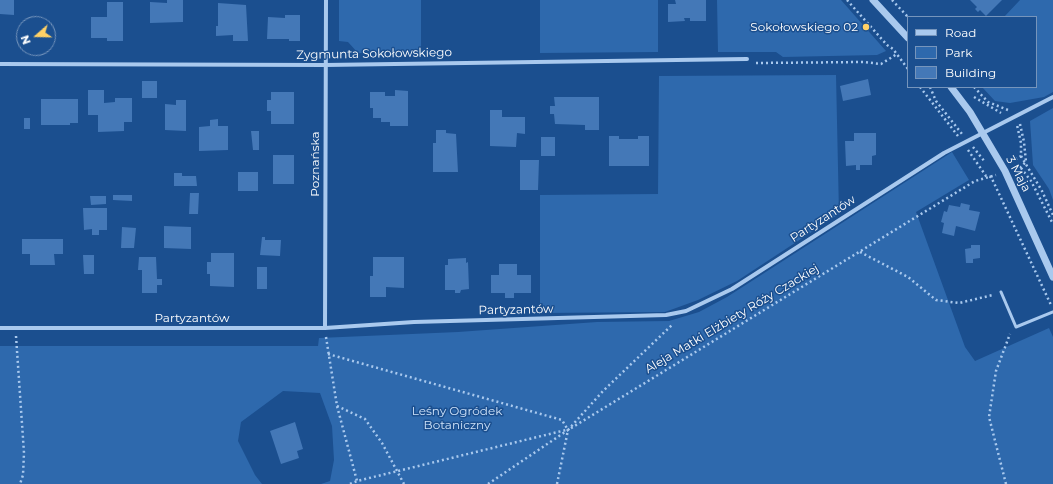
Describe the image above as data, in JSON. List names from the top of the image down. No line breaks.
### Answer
{"streets":{"street":["Zygmunta Sokołowskiego","Poznańska","3 Maja","Partyzantów"],"path":["Aleja Matki Elżbiety Róży Czackiej"]},"crossings":[["Zygmunta Sokołowskiego","Poznańska"],["Poznańska","Partyzantów"],["3 Maja","Partyzantów"]],"parks":["Leśny Ogródek Botaniczny"],"places":["Sokołowskiego 02"],"legend":["Road","Park","Building"],"north":"left"}
